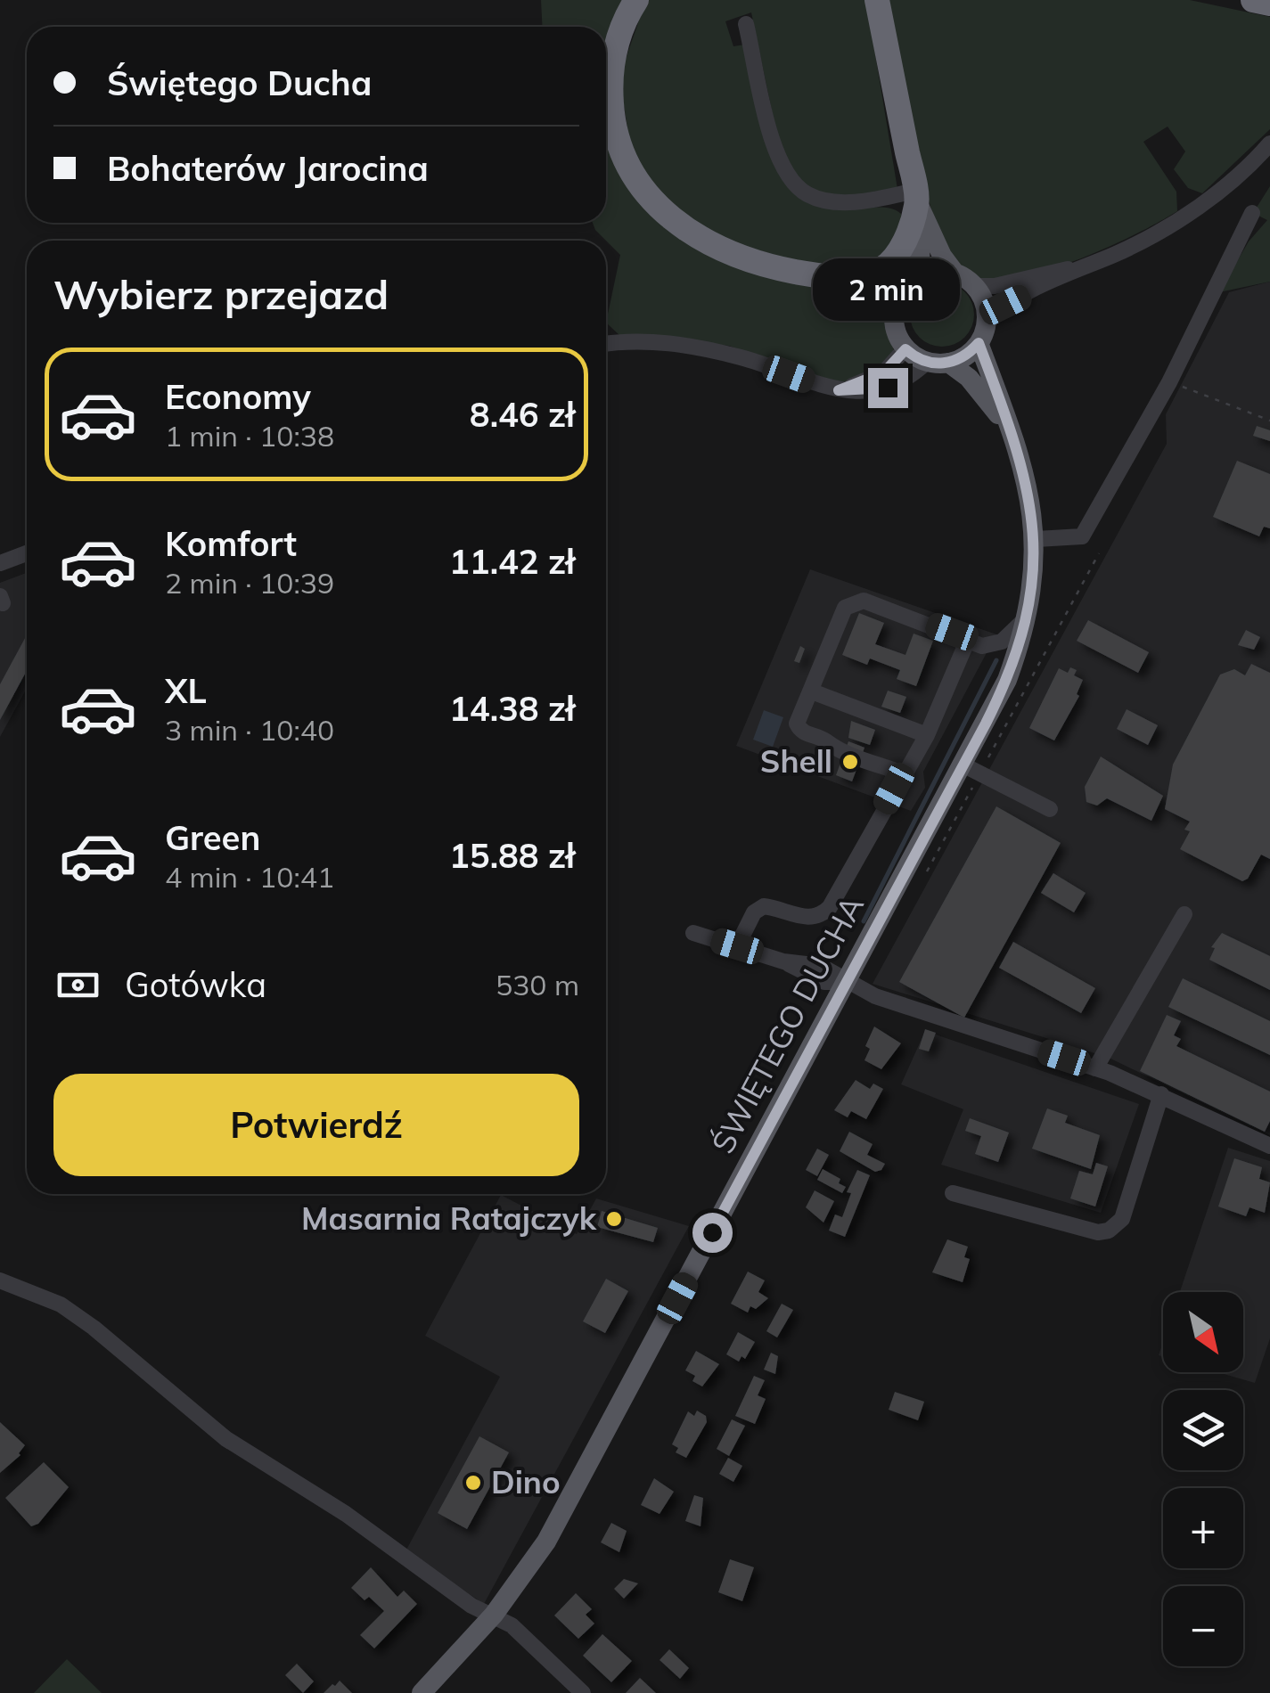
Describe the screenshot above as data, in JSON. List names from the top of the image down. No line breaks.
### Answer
{"streets":{"main road":["ŚWIĘTEGO DUCHA"]},"places":["Shell","Masarnia Ratajczyk","Dino"],"north":"bottom right","page":{"banner":["Świętego Ducha","Bohaterów Jarocina"],"heading":"Wybierz przejazd","bubble":"2 min","list":[{"name":"Economy","note":"1 min · 10:38","value":"8.46 zł"},{"name":"Komfort","note":"2 min · 10:39","value":"11.42 zł"},{"name":"XL","note":"3 min · 10:40","value":"14.38 zł"},{"name":"Green","note":"4 min · 10:41","value":"15.88 zł"}],"pay":["Gotówka","530 m"],"buttons":"Potwierdź","map_buttons":["+","−"]}}
